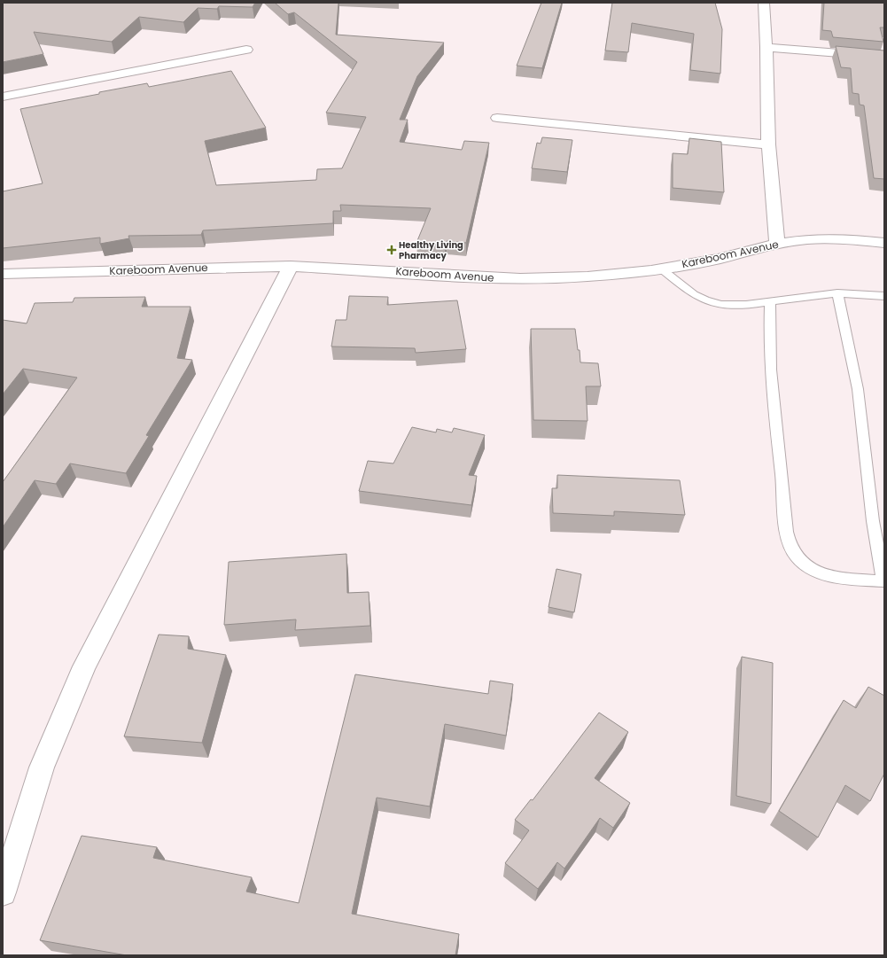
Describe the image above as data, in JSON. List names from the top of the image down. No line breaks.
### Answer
{"streets":{"street":["Kareboom Avenue"]},"places":{"health":["Healthy Living Pharmacy"]}}
